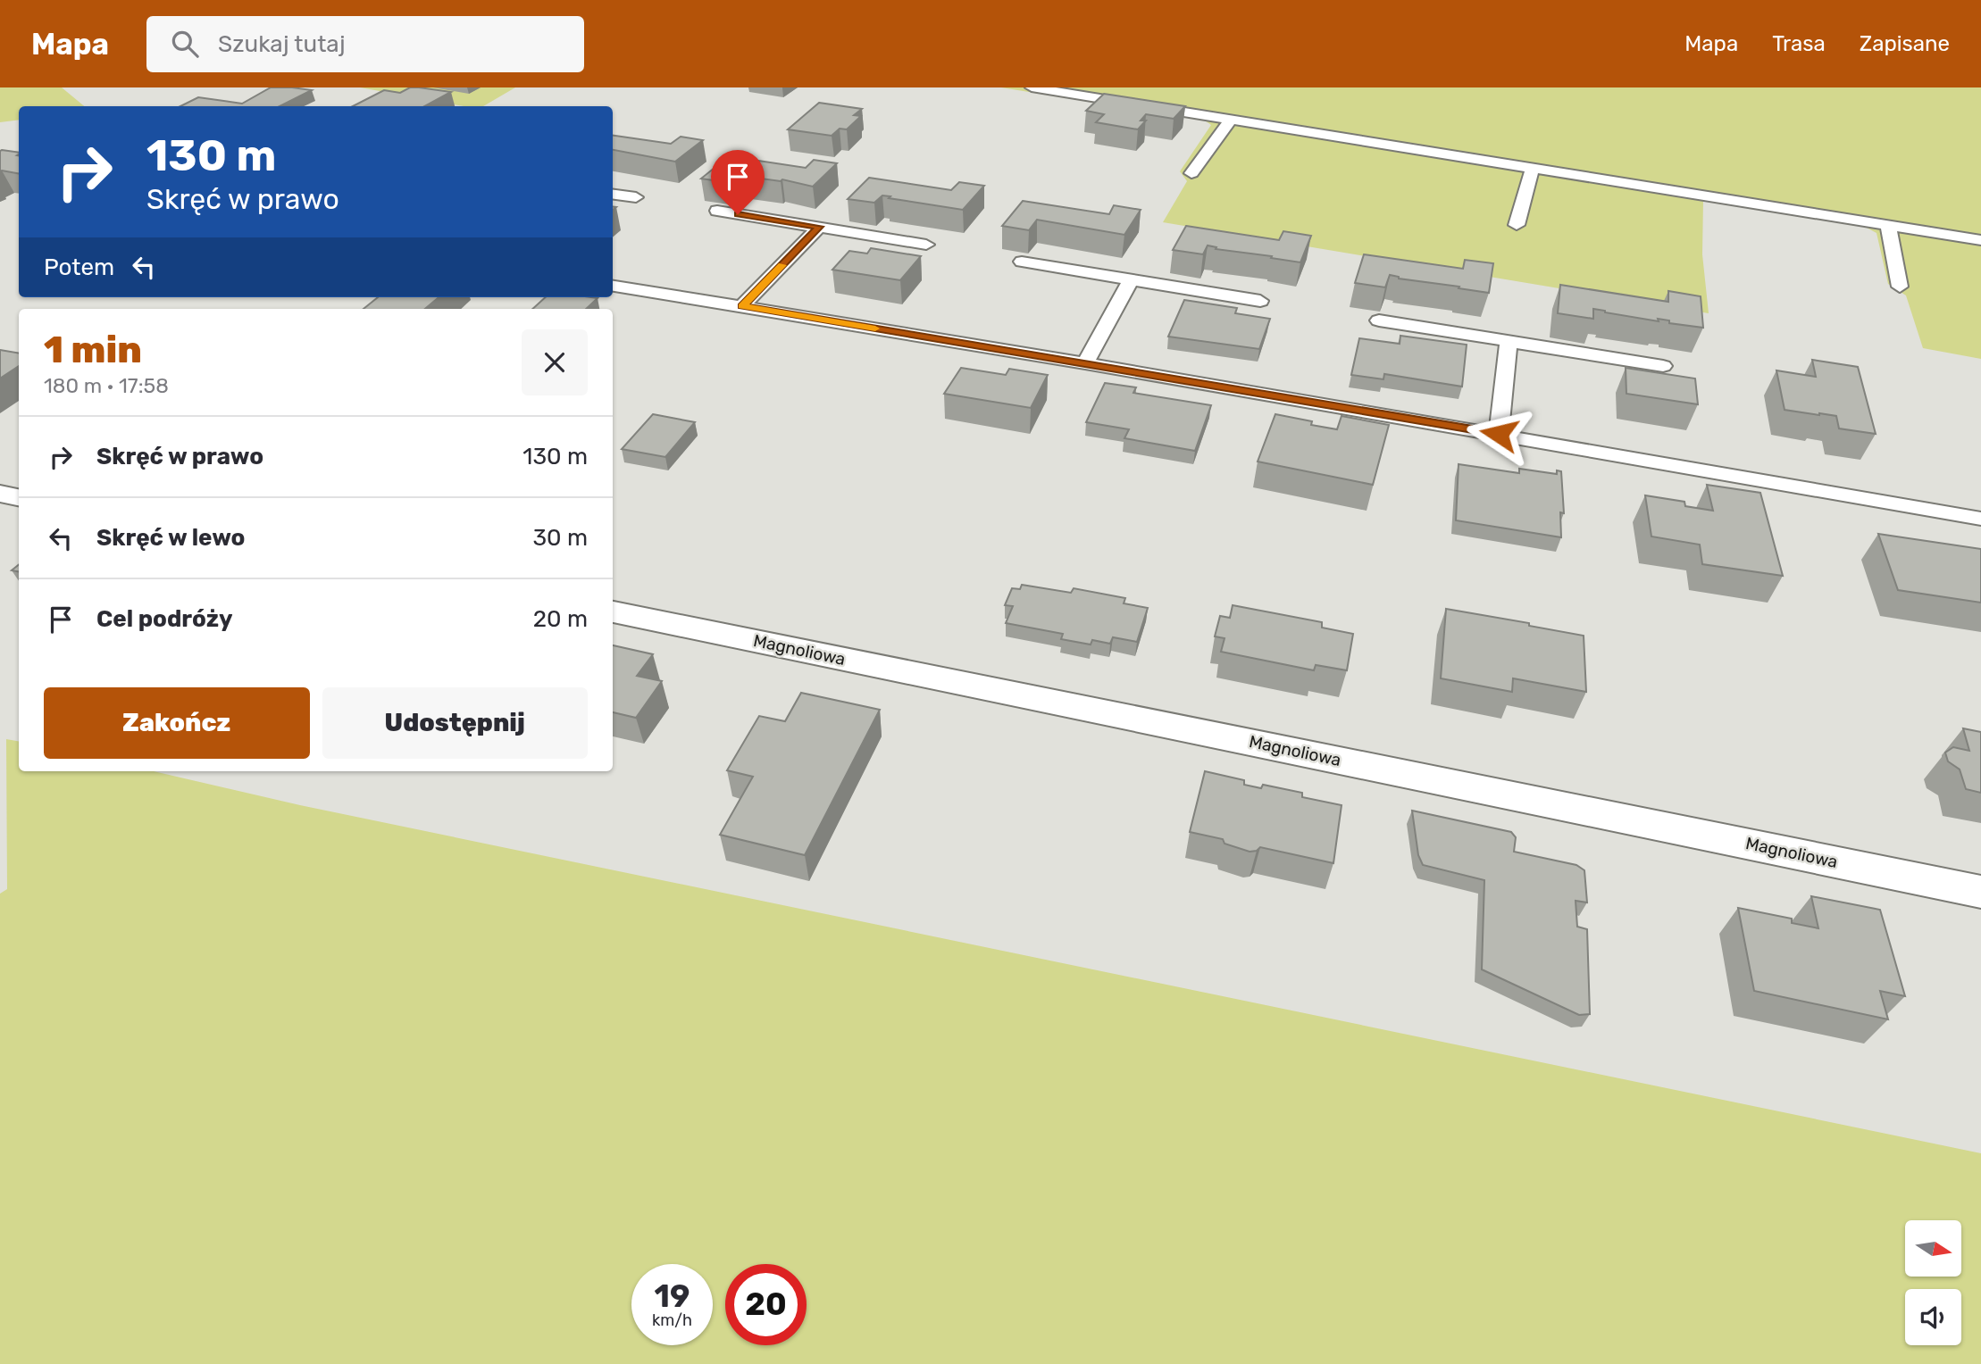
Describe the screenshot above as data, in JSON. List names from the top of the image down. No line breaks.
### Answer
{"streets":{"street":["Magnoliowa"]},"north":"right","page":{"header":"Mapa","search":"Szukaj tutaj","nav":["Mapa","Trasa","Zapisane"],"turn":["130 m","Skręć w prawo"],"then":"Potem","heading":["1 min","180 m · 17:58"],"list":[{"name":"Skręć w prawo","value":"130 m"},{"name":"Skręć w lewo","value":"30 m"},{"name":"Cel podróży","value":"20 m"}],"buttons":["Zakończ","Udostępnij"],"speed":"19 km/h","limit":"20"}}
